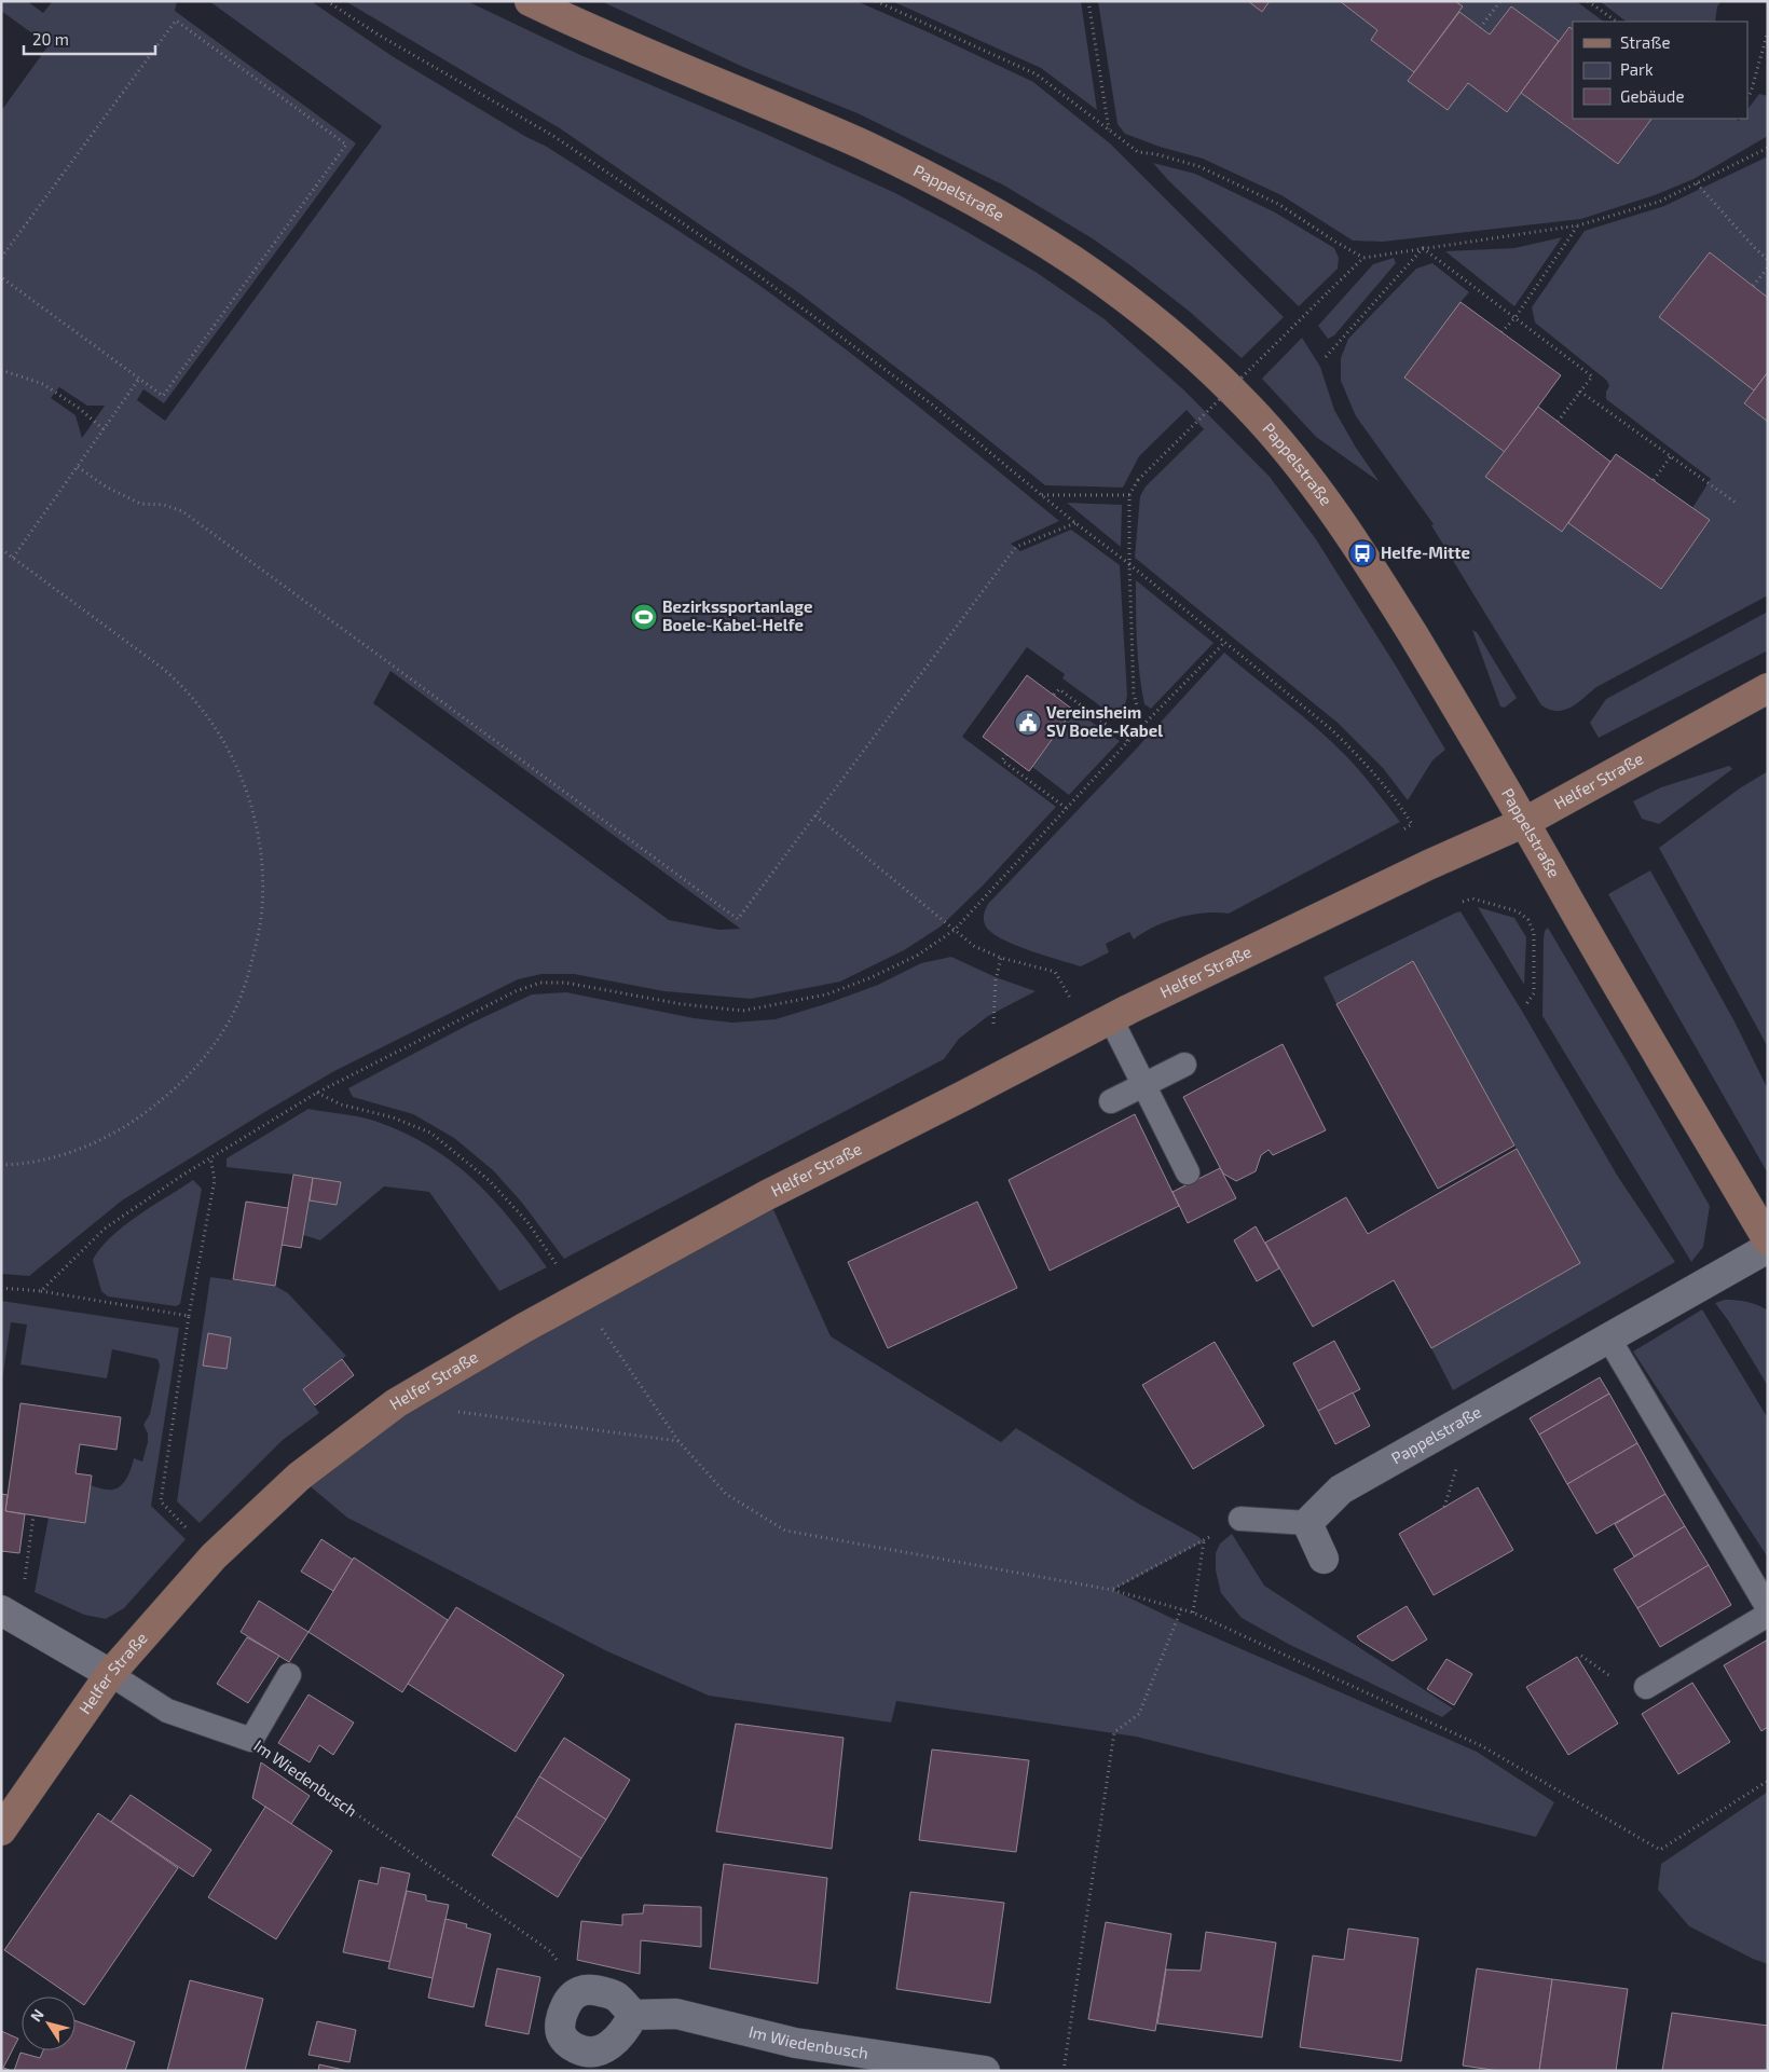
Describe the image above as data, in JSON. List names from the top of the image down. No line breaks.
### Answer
{"streets":{"street":["Pappelstraße","Helfer Straße","Im Wiedenbusch"]},"crossings":[["Pappelstraße","Helfer Straße"],["Helfer Straße","Im Wiedenbusch"]],"places":{"bus stop":["Helfe-Mitte"],"sports":["Bezirkssportanlage Boele-Kabel-Helfe"],"public building":["Vereinsheim SV Boele-Kabel"]},"legend":["Straße","Park","Gebäude"],"scale_bar":"20 m","north":"top left"}
